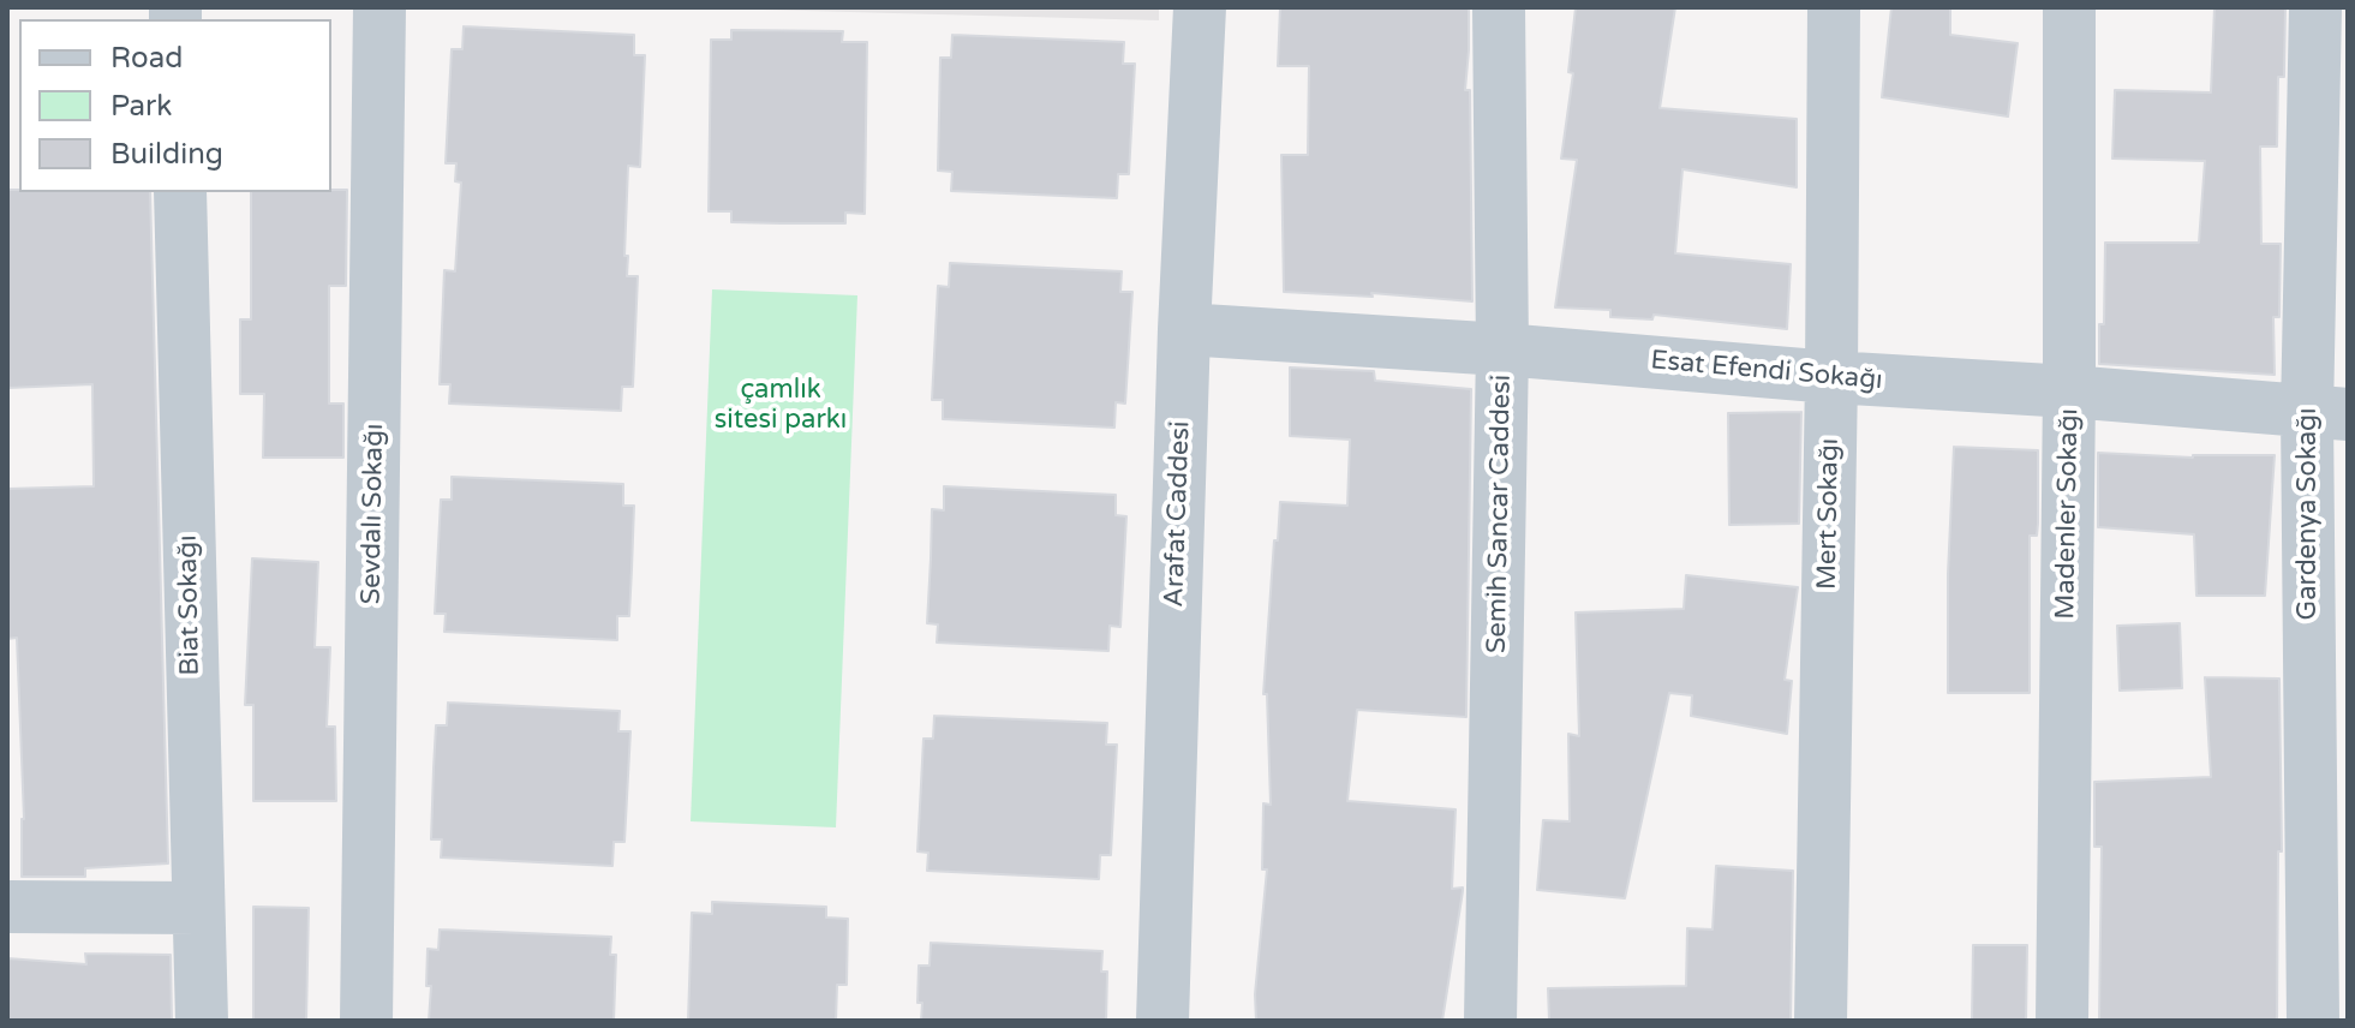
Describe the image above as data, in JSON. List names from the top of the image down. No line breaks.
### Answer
{"streets":{"street":["Esat Efendi Sokağı","Sevdalı Sokağı","Arafat Caddesi","Semih Sancar Caddesi","Mert Sokağı","Madenler Sokağı","Gardenya Sokağı","Biat Sokağı"]},"crossings":[["Esat Efendi Sokağı","Arafat Caddesi"],["Esat Efendi Sokağı","Semih Sancar Caddesi"],["Esat Efendi Sokağı","Mert Sokağı"],["Esat Efendi Sokağı","Madenler Sokağı"],["Esat Efendi Sokağı","Gardenya Sokağı"]],"parks":["çamlık sitesi parkı"],"legend":["Road","Park","Building"]}
